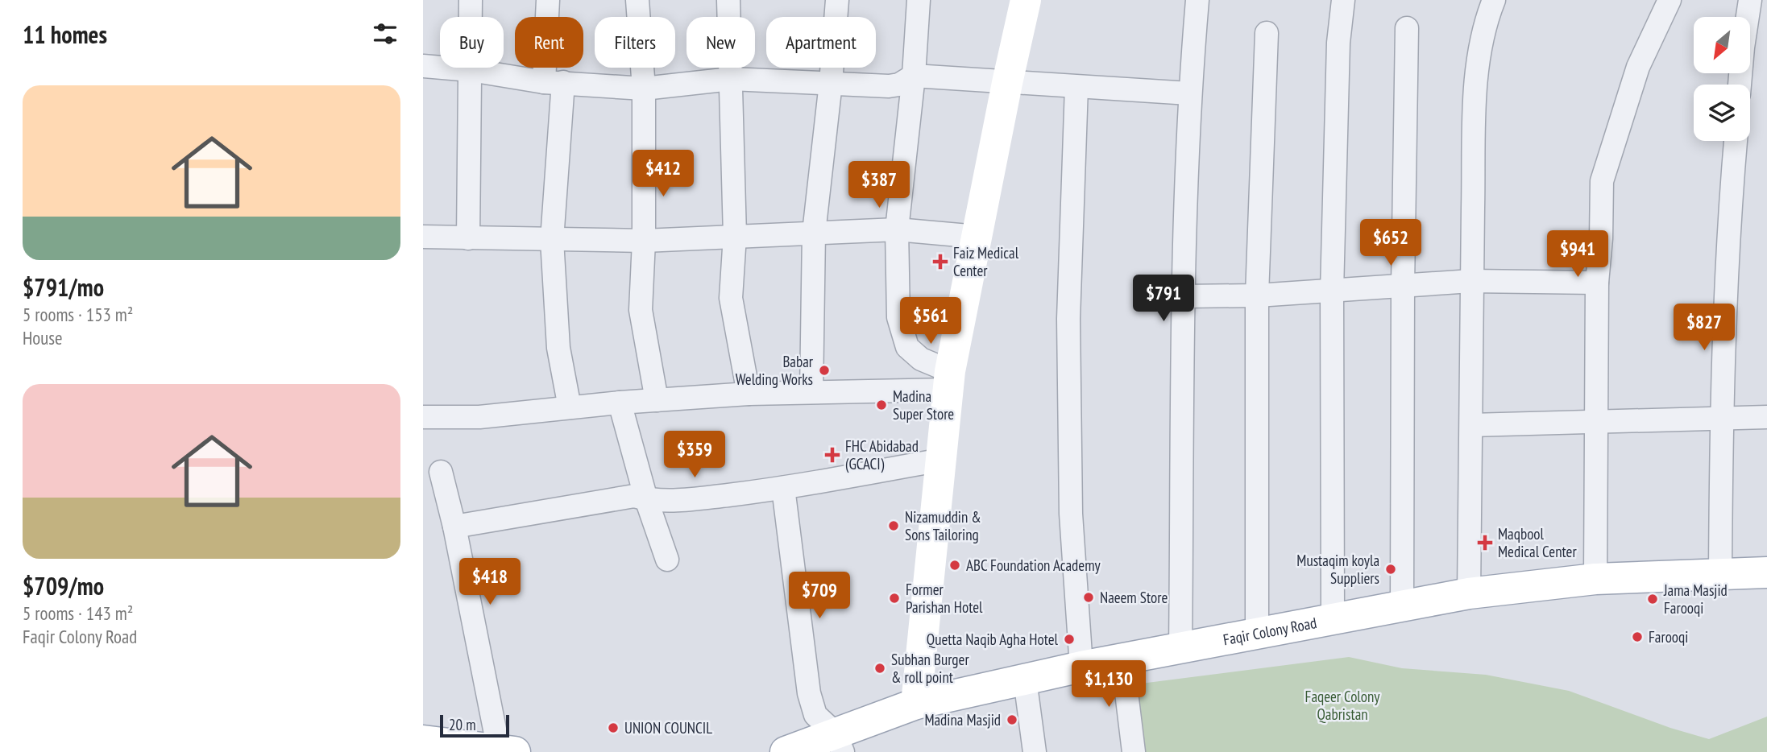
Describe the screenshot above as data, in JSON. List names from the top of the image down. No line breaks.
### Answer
{"streets":{"main road":["Faqir Colony Road"]},"parks":["Faqeer Colony Qabristan"],"places":{"health":["Faiz Medical Center","FHC Abidabad (GCACI)","Maqbool Medical Center"],"other":["Babar Welding Works","Madina Super Store","Nizamuddin & Sons Tailoring","ABC Foundation Academy","Mustaqim koyla Suppliers","Naeem Store","Former Parishan Hotel","Jama Masjid Farooqi","Farooqi","Quetta Naqib Agha Hotel","Subhan Burger & roll point","Madina Masjid","UNION COUNCIL"]},"scale_bar":"20 m","north":"bottom left","page":{"heading":"11 homes","chip":["Buy","Rent","Filters","New","Apartment"],"list":[{"name":"$791/mo","note":"5 rooms · 153 m² · House"},{"name":"$709/mo","note":"5 rooms · 143 m² · Faqir Colony Road"}],"price":["$412","$387","$652","$941","$791","$561","$827","$359","$418","$709","$1,130"],"scale":"20 m"}}
